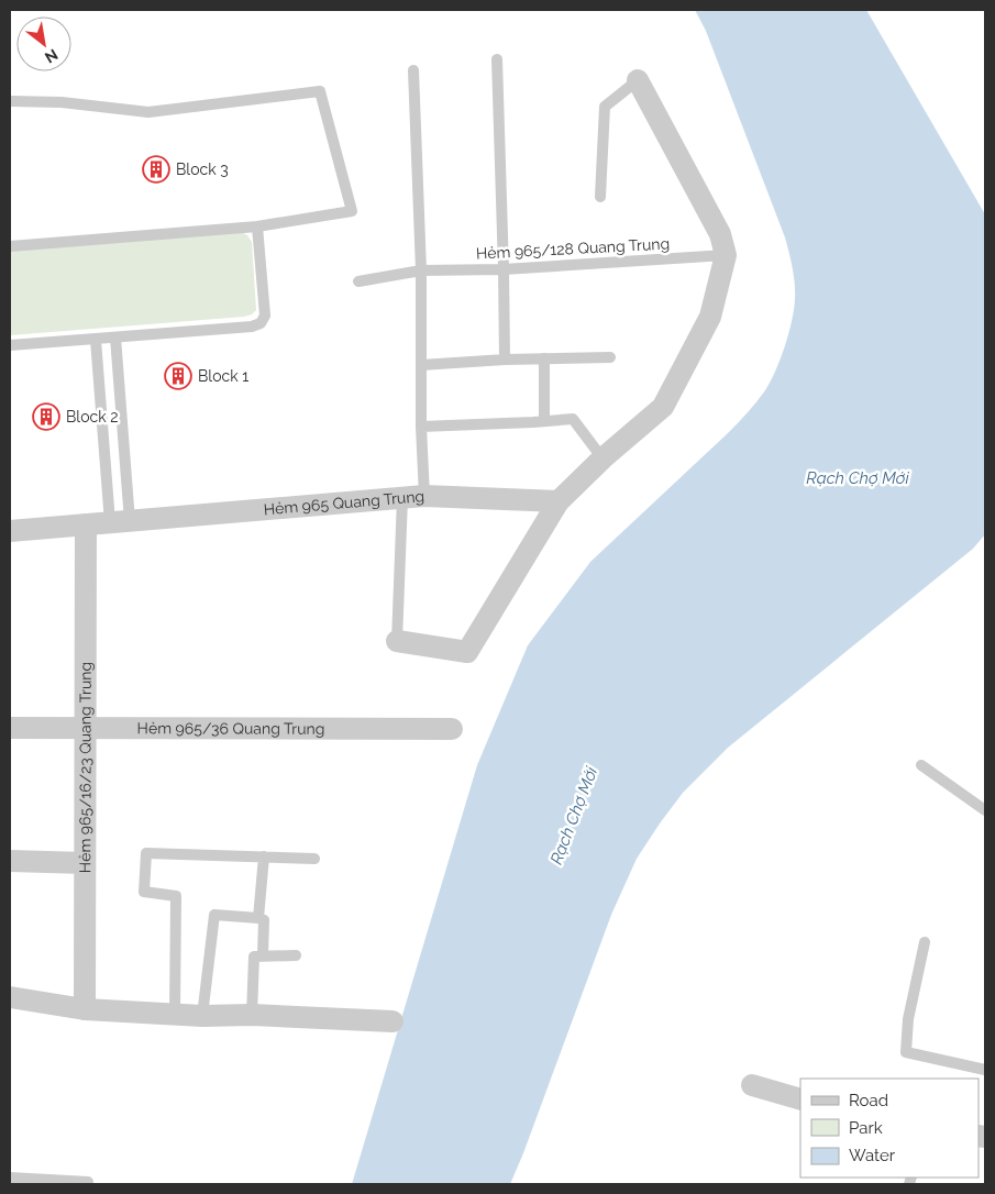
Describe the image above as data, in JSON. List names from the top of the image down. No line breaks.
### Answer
{"streets":{"street":["Hẻm 965 Quang Trung","Hẻm 965/36 Quang Trung","Hẻm 965/16/23 Quang Trung"],"lane":["Hẻm 965/128 Quang Trung"]},"crossings":[["Hẻm 965/128 Quang Trung","Hẻm 965 Quang Trung"],["Hẻm 965 Quang Trung","Hẻm 965/16/23 Quang Trung"],["Hẻm 965/36 Quang Trung","Hẻm 965/16/23 Quang Trung"]],"water":["Rạch Chợ Mới"],"places":{"building":["Block 3","Block 1","Block 2"]},"legend":["Road","Park","Water"],"north":"bottom right"}
